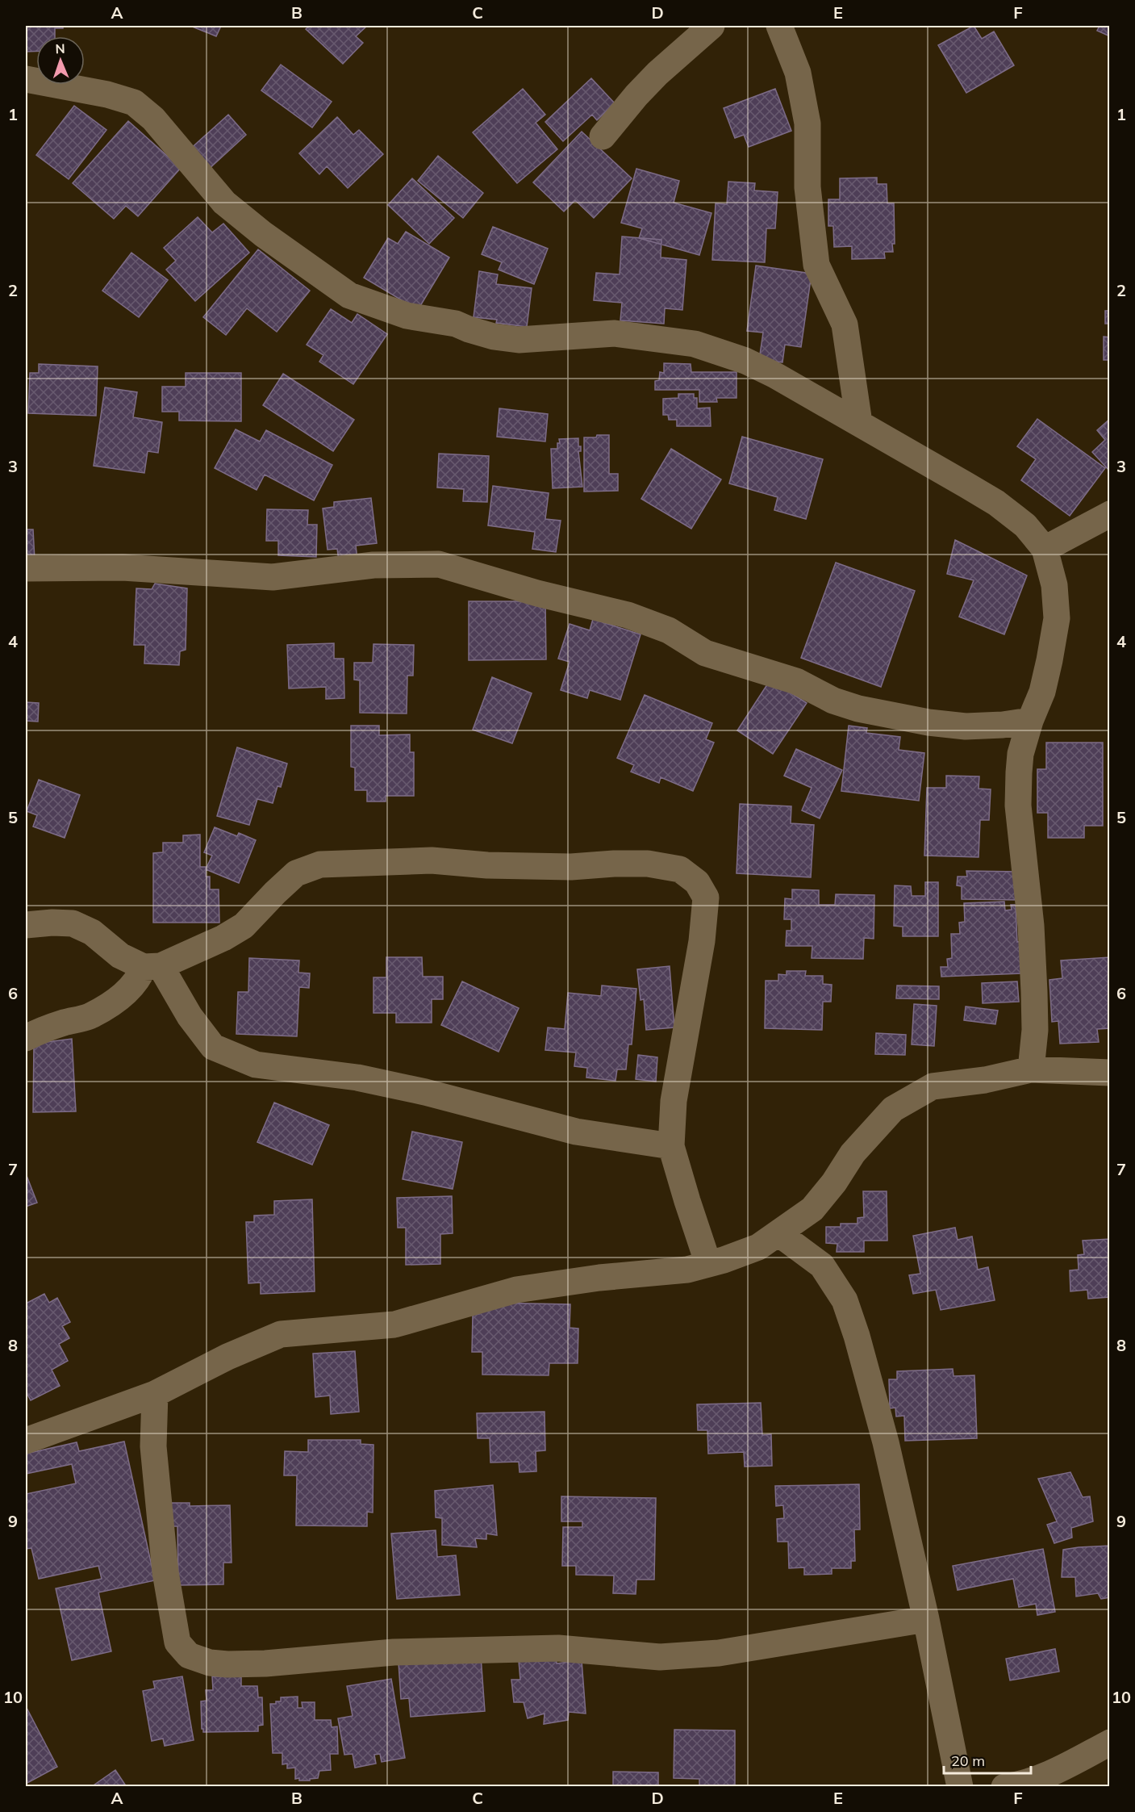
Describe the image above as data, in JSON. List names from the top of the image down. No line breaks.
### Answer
{"scale_bar":"20 m","north":"top","grid":{"columns":["A","B","C","D","E","F"],"rows":["1","2","3","4","5","6","7","8","9","10"]}}
